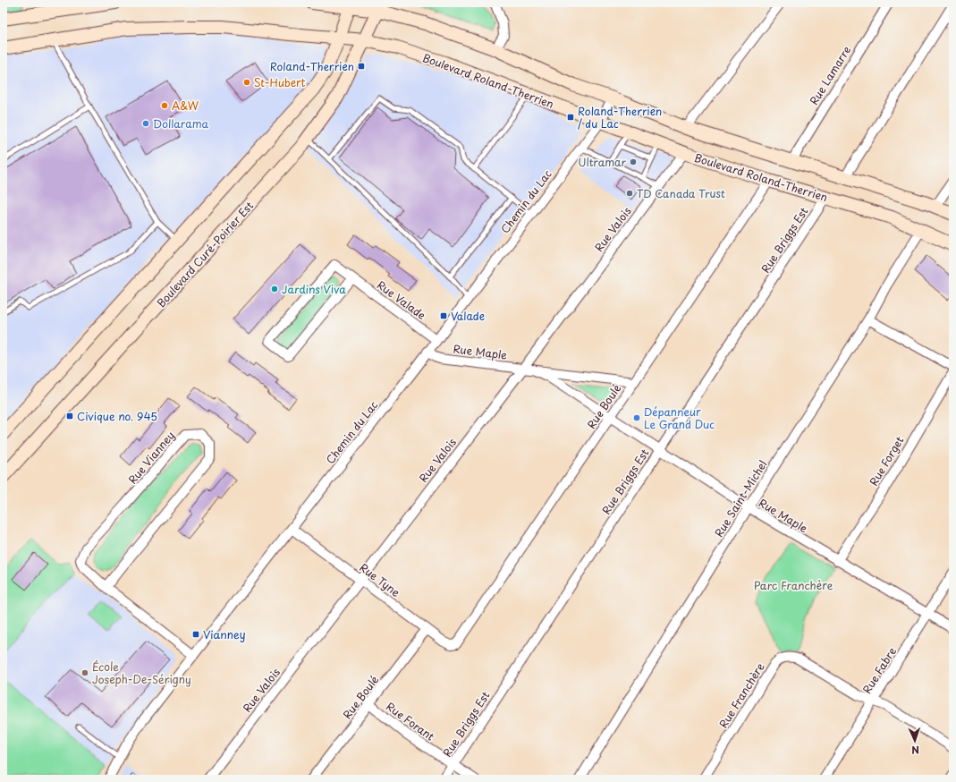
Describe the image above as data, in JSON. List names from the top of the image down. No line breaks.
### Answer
{"streets":{"main road":["Boulevard Roland-Therrien","Boulevard Curé-Poirier Est"],"street":["Rue Lamarre","Chemin du Lac","Rue Valois","Rue Briggs Est","Rue Valade","Rue Maple","Rue Boulé","Rue Vianney","Rue Forget","Rue Saint-Michel","Rue Tyne","Rue Fabre","Rue Franchère","Rue Forant"]},"crossings":[["Boulevard Roland-Therrien","Chemin du Lac"],["Boulevard Roland-Therrien","Rue Valois"],["Boulevard Roland-Therrien","Rue Briggs Est"],["Boulevard Roland-Therrien","Boulevard Curé-Poirier Est"],["Boulevard Roland-Therrien","Rue Boulé"],["Boulevard Roland-Therrien","Rue Saint-Michel"],["Chemin du Lac","Rue Valade"],["Chemin du Lac","Rue Maple"],["Chemin du Lac","Rue Vianney"],["Chemin du Lac","Rue Tyne"],["Rue Valois","Rue Maple"],["Rue Valois","Rue Tyne"],["Rue Briggs Est","Rue Maple"],["Rue Briggs Est","Rue Forant"],["Rue Maple","Rue Boulé"],["Rue Maple","Rue Forget"],["Rue Maple","Rue Saint-Michel"],["Rue Maple","Rue Fabre"],["Rue Boulé","Rue Tyne"],["Rue Boulé","Rue Forant"],["Rue Fabre","Rue Franchère"]],"parks":["Parc Franchère"],"places":{"transit":["Roland-Therrien","Roland-Therrien / du Lac","Valade","Civique no. 945","Vianney"],"other":["St-Hubert","A&W","Dollarama","Ultramar","TD Canada Trust","Jardins Viva","Dépanneur Le Grand Duc","École Joseph-De-Sérigny"]},"north":"bottom"}
